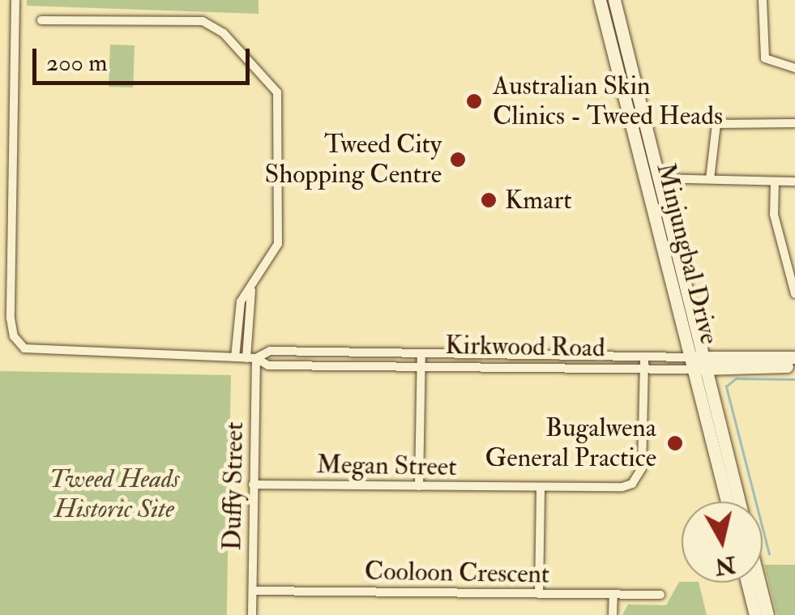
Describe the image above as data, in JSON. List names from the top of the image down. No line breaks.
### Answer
{"streets":{"main road":["Minjungbal Drive","Kirkwood Road"],"street":["Megan Street","Duffy Street","Cooloon Crescent"]},"crossings":[["Minjungbal Drive","Kirkwood Road"],["Kirkwood Road","Megan Street"],["Kirkwood Road","Duffy Street"],["Megan Street","Duffy Street"],["Duffy Street","Cooloon Crescent"]],"parks":["Tweed Heads Historic Site"],"places":["Australian Skin Clinics - Tweed Heads","Tweed City Shopping Centre","Kmart","Bugalwena General Practice"],"scale_bar":"200 m","north":"bottom"}
